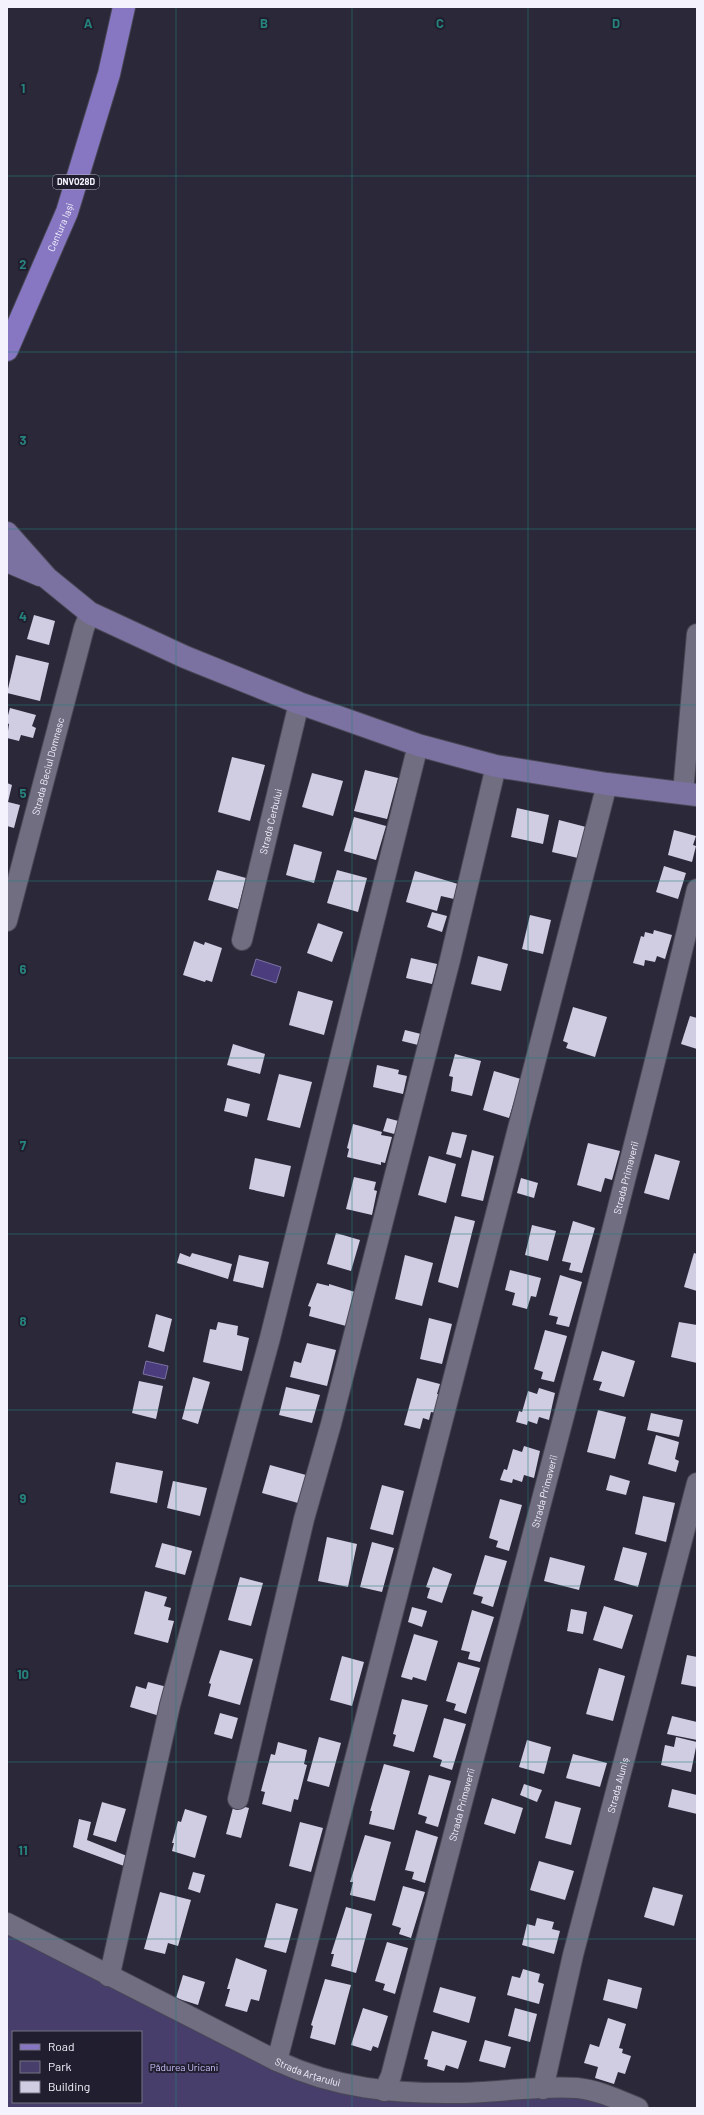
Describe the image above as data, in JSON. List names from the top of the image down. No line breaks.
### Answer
{"streets":{"main road":["DNVO28D","Centura Iași"],"street":["Strada Beciul Domnesc","Strada Cerbului","Strada Primaverii","Strada Aluniș","Strada Arțarului"]},"crossings":[["Strada Primaverii","Strada Arțarului"],["Strada Aluniș","Strada Arțarului"]],"parks":["Pădurea Uricani"],"legend":["Road","Park","Building"],"grid":{"columns":["A","B","C","D"],"rows":["1","2","3","4","5","6","7","8","9","10","11"]}}
